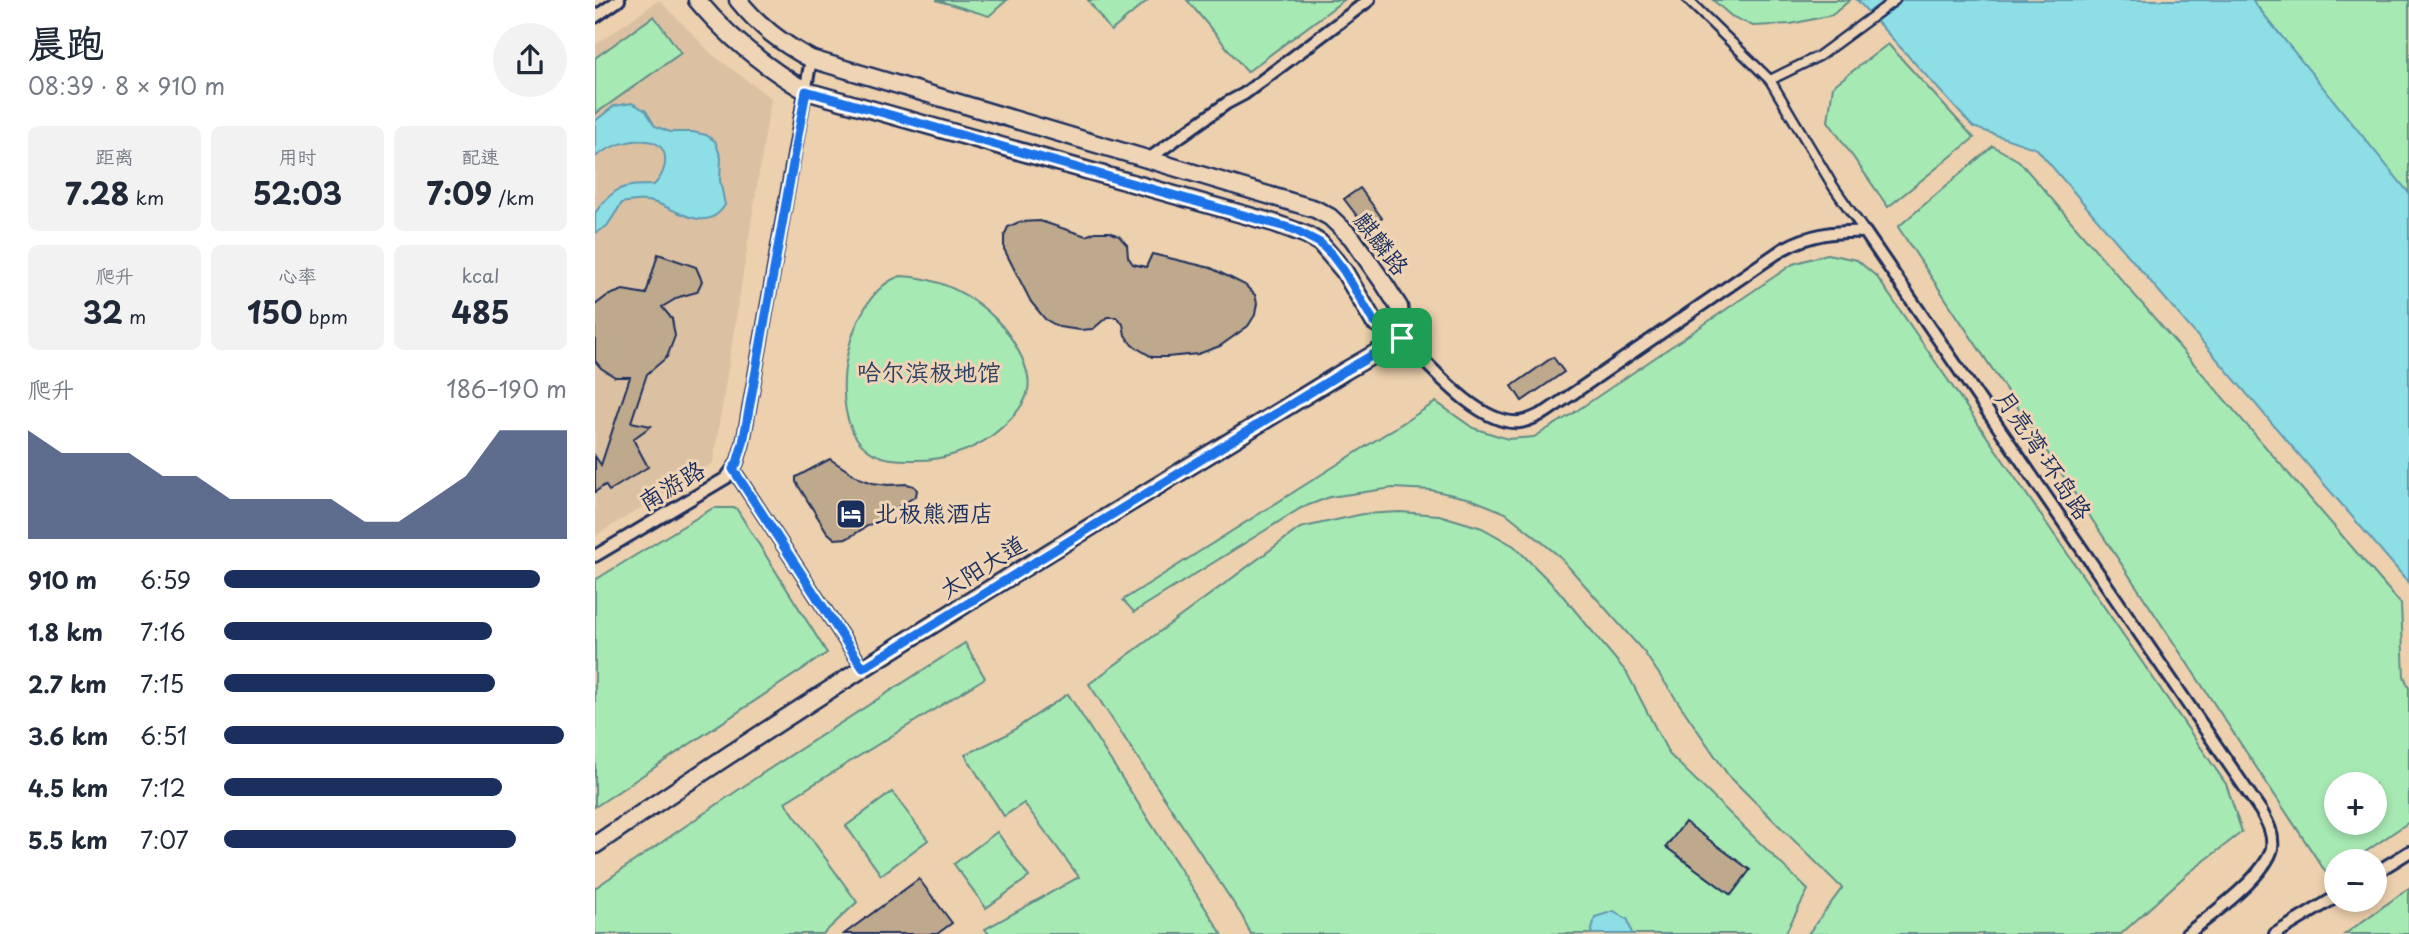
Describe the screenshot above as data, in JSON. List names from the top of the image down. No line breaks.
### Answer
{"streets":{"main road":["麒麟路","太阳大道"],"street":["月亮湾·环岛路","南游路"]},"crossings":[["麒麟路","南游路"],["麒麟路","太阳大道"]],"parks":["哈尔滨极地馆"],"places":{"hotel":["北极熊酒店"]},"page":{"heading":["晨跑","08:39 · 8 × 910 m"],"stats":[["距离","7.28 km"],["用时","52:03"],["配速","7:09 /km"],["爬升","32 m"],["心率","150 bpm"],["kcal","485"]],"chart":["爬升","186–190 m"],"list":[{"name":"910 m","note":"6:59"},{"name":"1.8 km","note":"7:16"},{"name":"2.7 km","note":"7:15"},{"name":"3.6 km","note":"6:51"},{"name":"4.5 km","note":"7:12"},{"name":"5.5 km","note":"7:07"}],"map_buttons":["+","−"]}}
